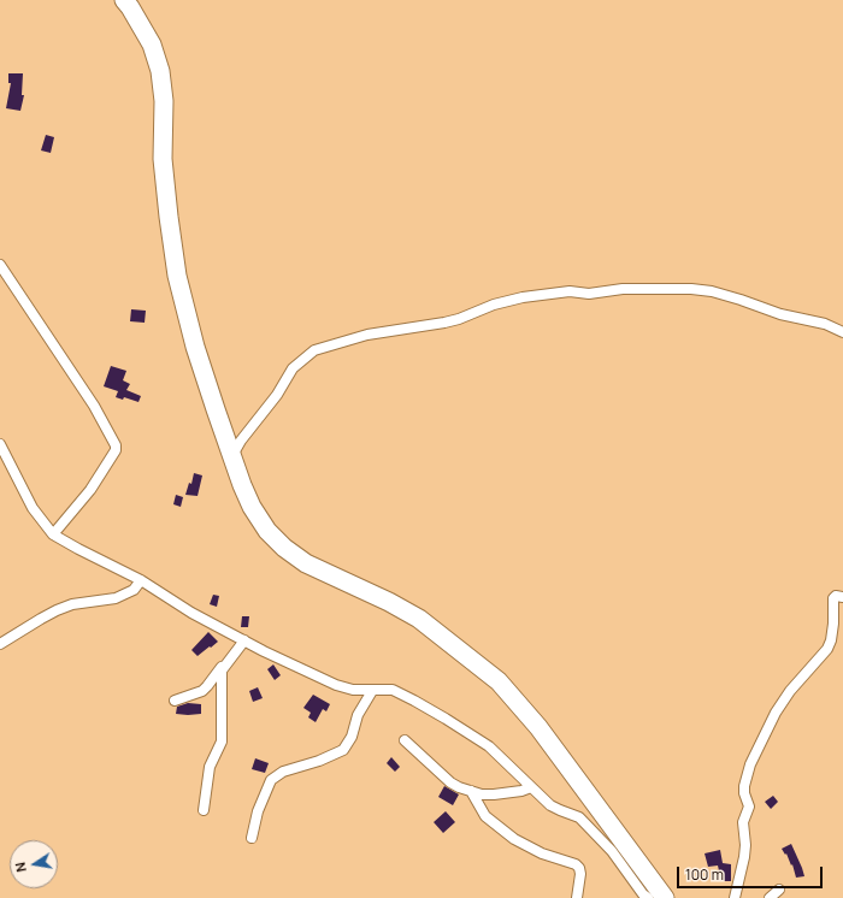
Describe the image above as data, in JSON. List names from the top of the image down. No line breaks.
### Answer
{"scale_bar":"100 m","north":"left"}
